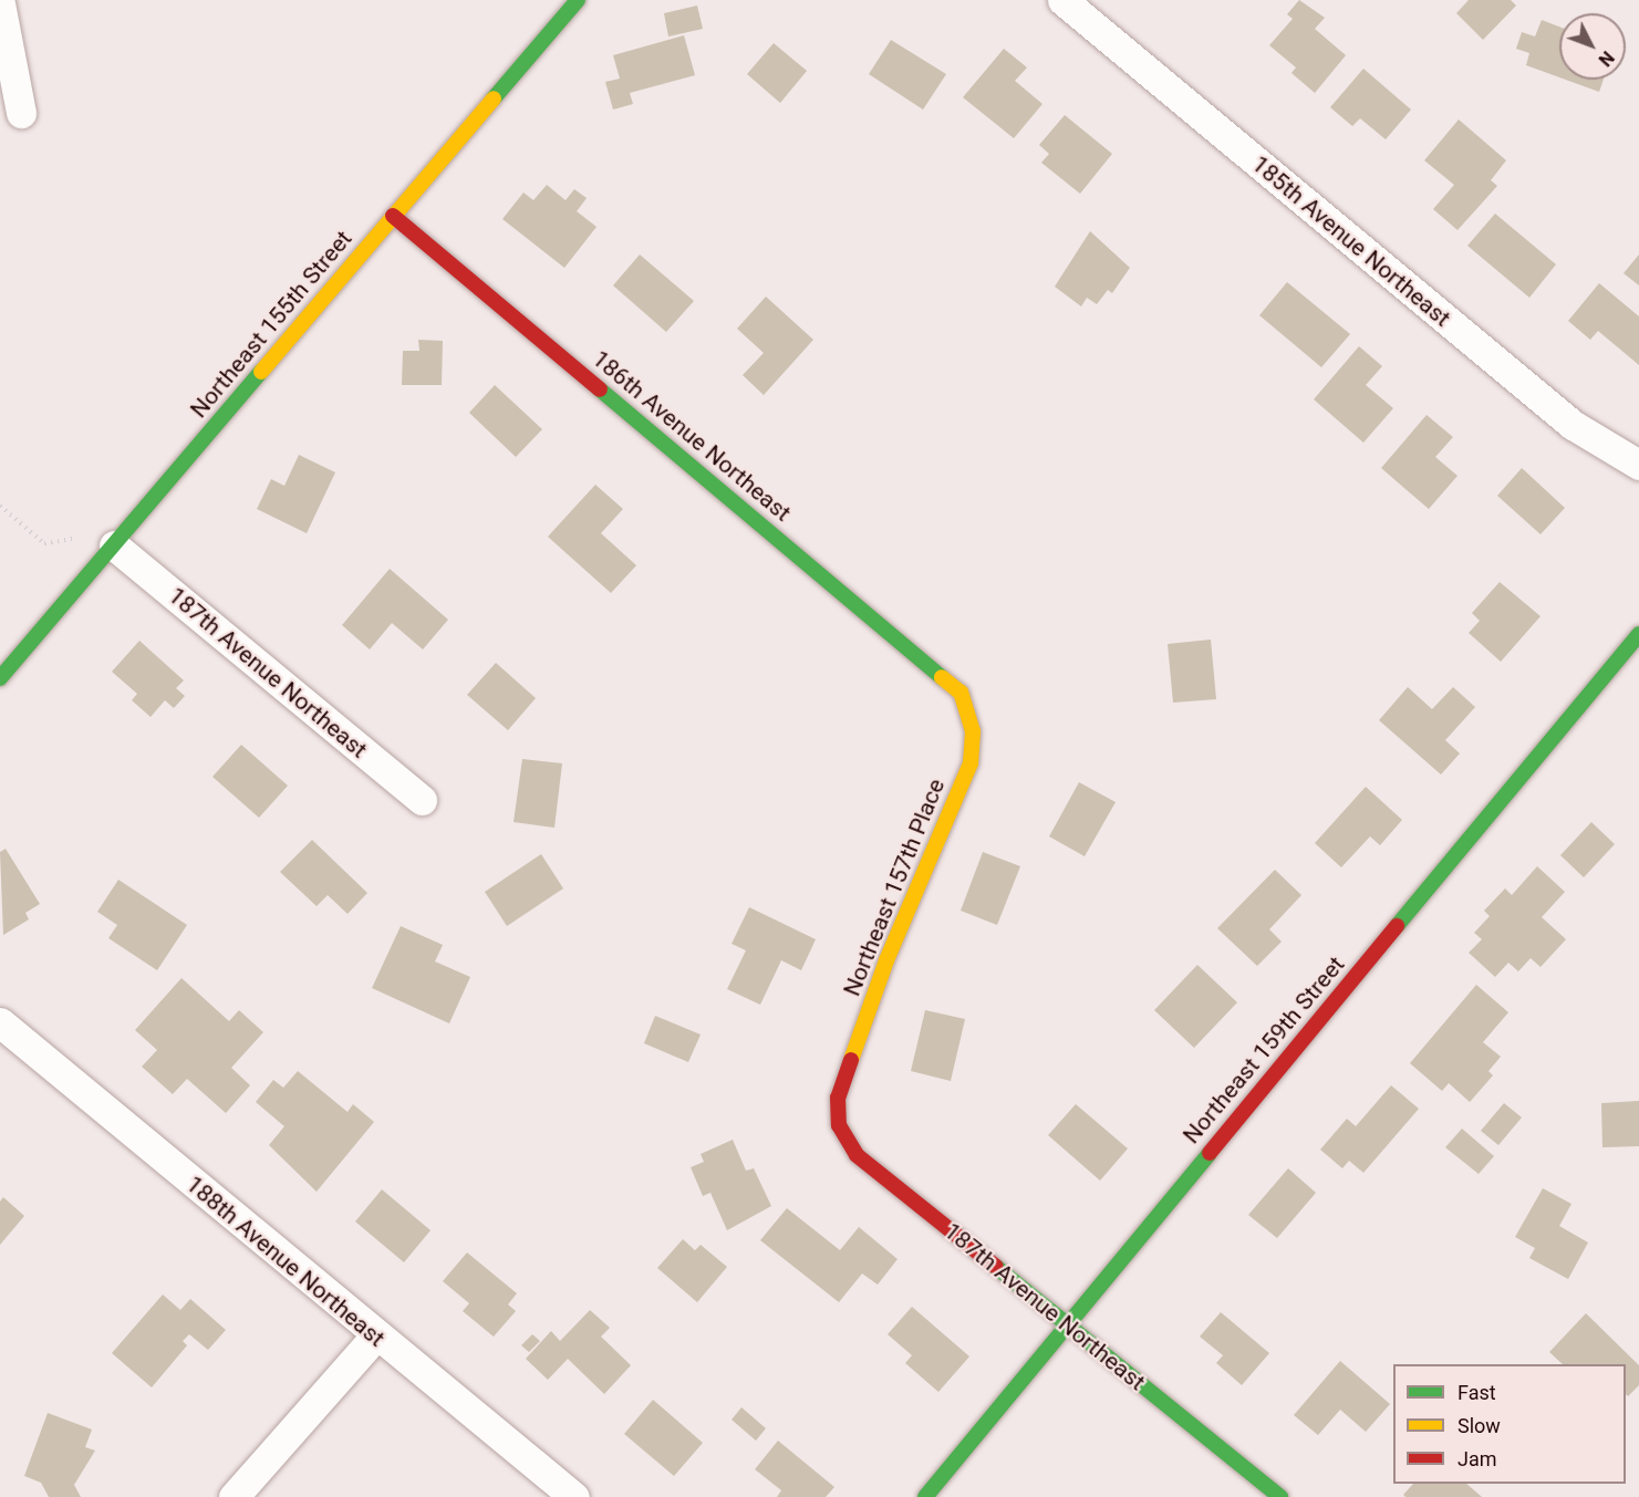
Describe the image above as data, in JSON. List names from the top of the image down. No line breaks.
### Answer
{"streets":{"street":["185th Avenue Northeast","Northeast 155th Street","186th Avenue Northeast","187th Avenue Northeast","Northeast 157th Place","Northeast 159th Street","188th Avenue Northeast"]},"crossings":[["Northeast 155th Street","186th Avenue Northeast"],["Northeast 155th Street","187th Avenue Northeast"],["186th Avenue Northeast","Northeast 157th Place"],["187th Avenue Northeast","Northeast 157th Place"],["187th Avenue Northeast","Northeast 159th Street"]],"legend":["Fast","Slow","Jam"],"north":"bottom right"}
